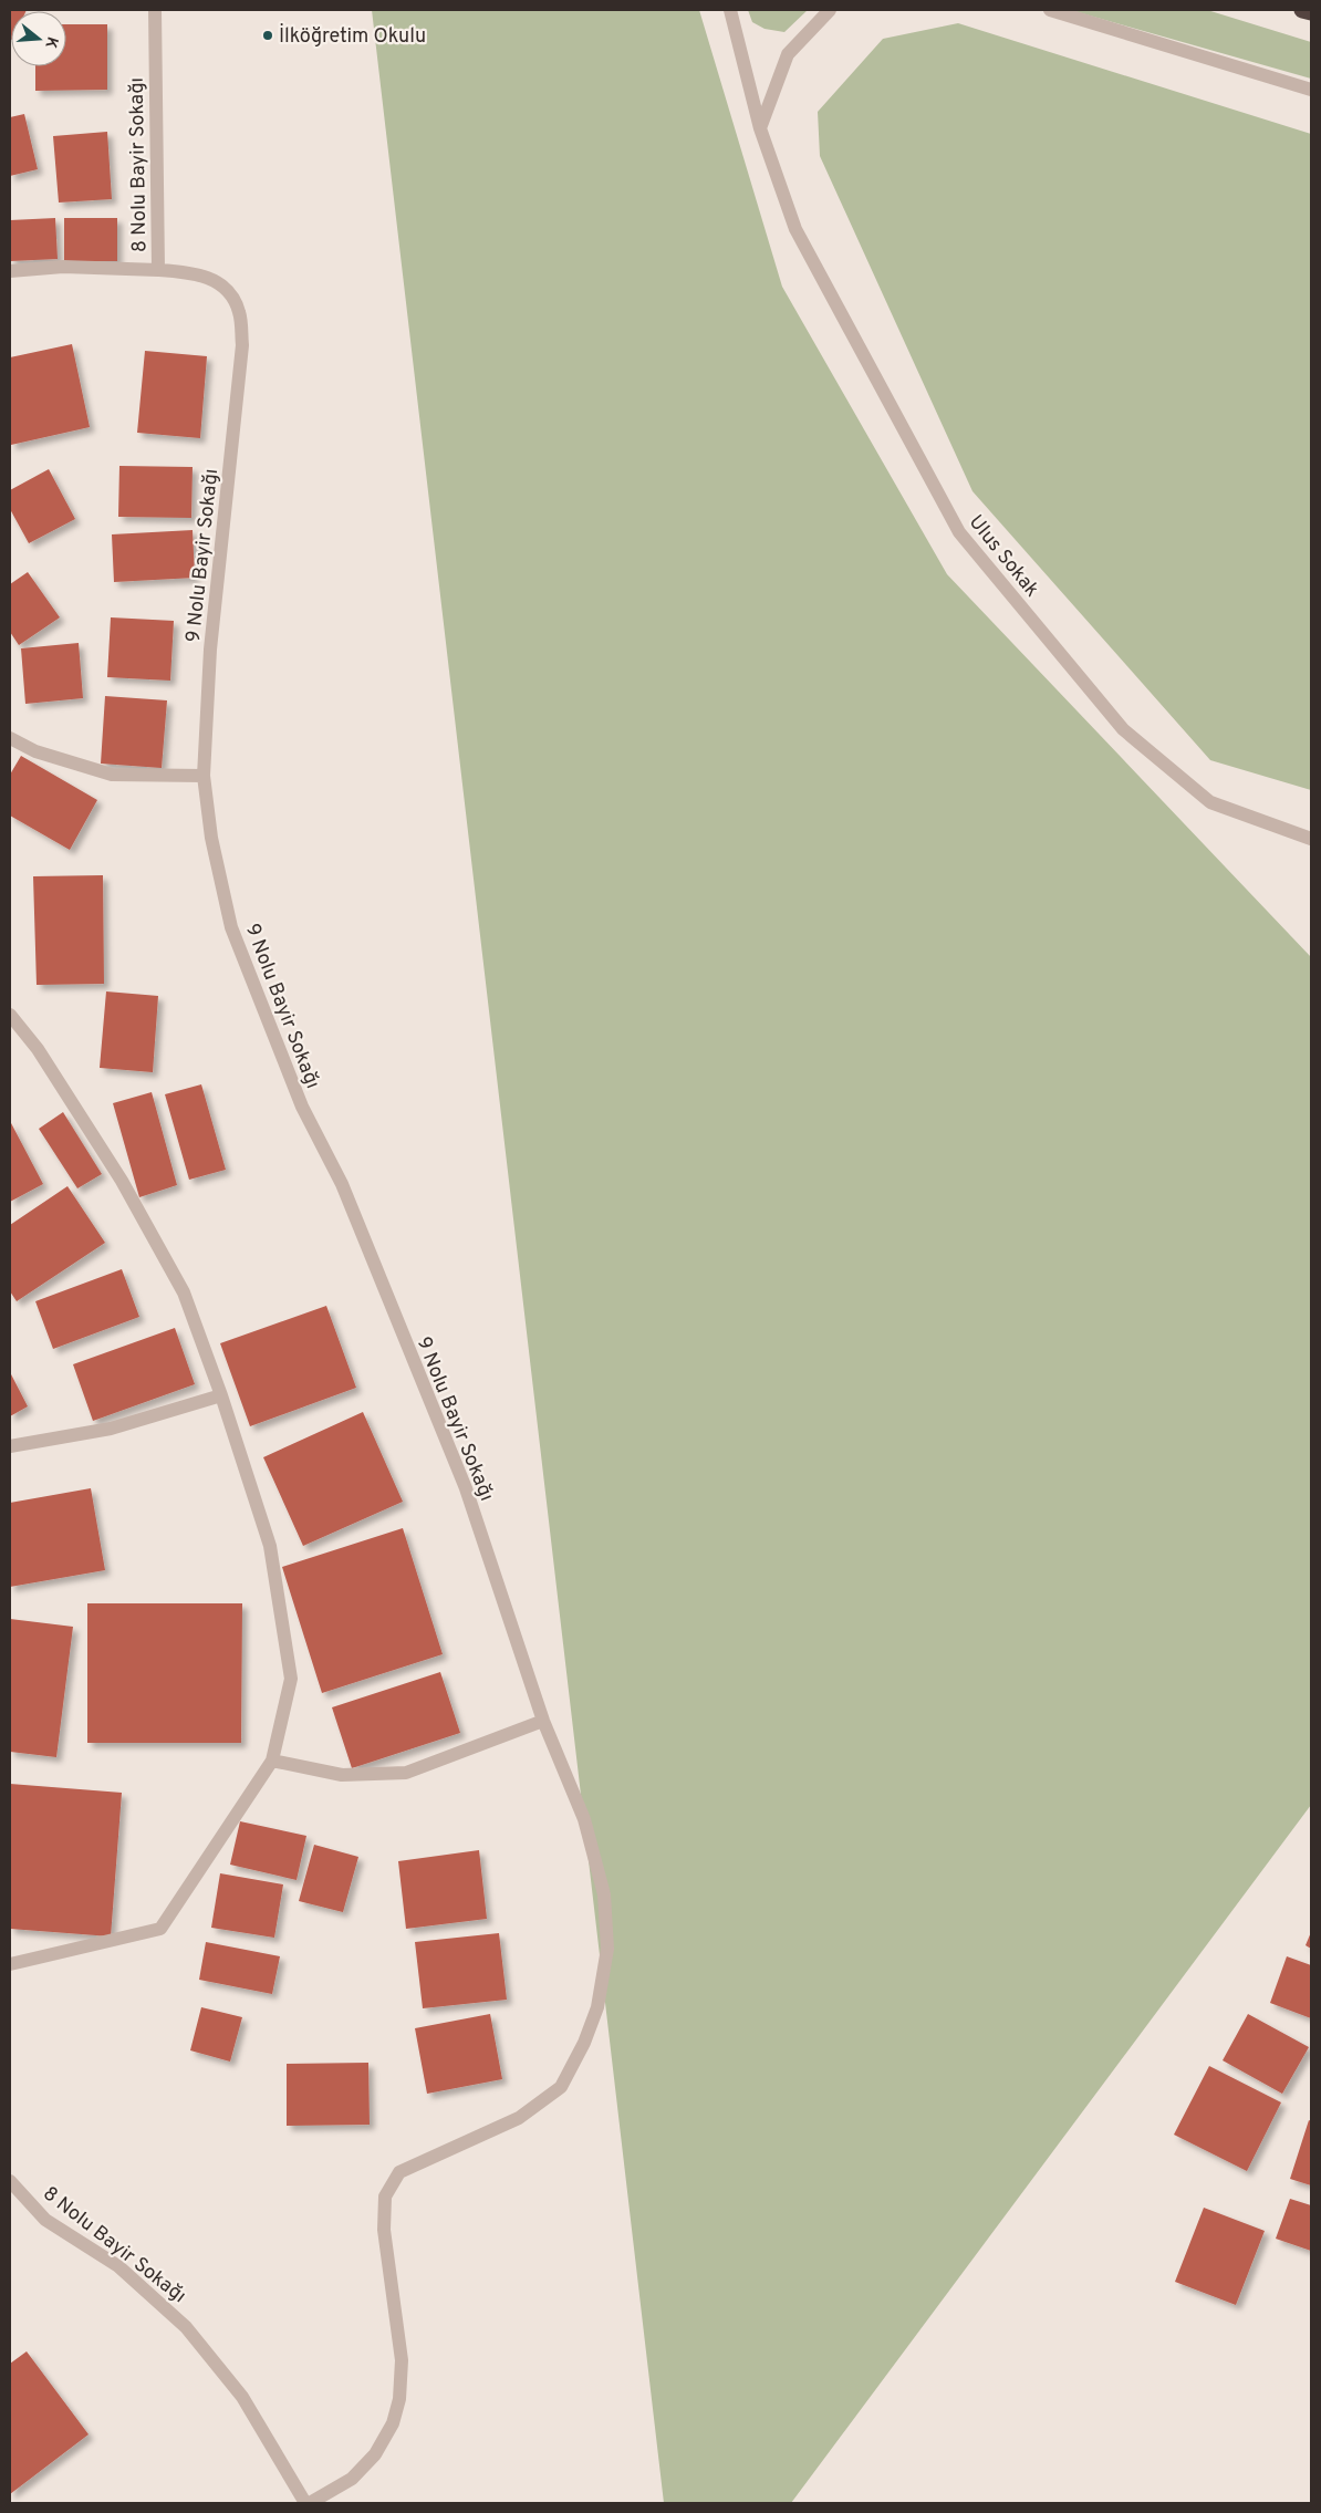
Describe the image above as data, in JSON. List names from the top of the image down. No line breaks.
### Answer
{"streets":{"street":["8 Nolu Bayir Sokağı","9 Nolu Bayir Sokağı","Ulus Sokak"]},"crossings":[["8 Nolu Bayir Sokağı","9 Nolu Bayir Sokağı"]],"places":["İlköğretim Okulu"],"north":"right"}
